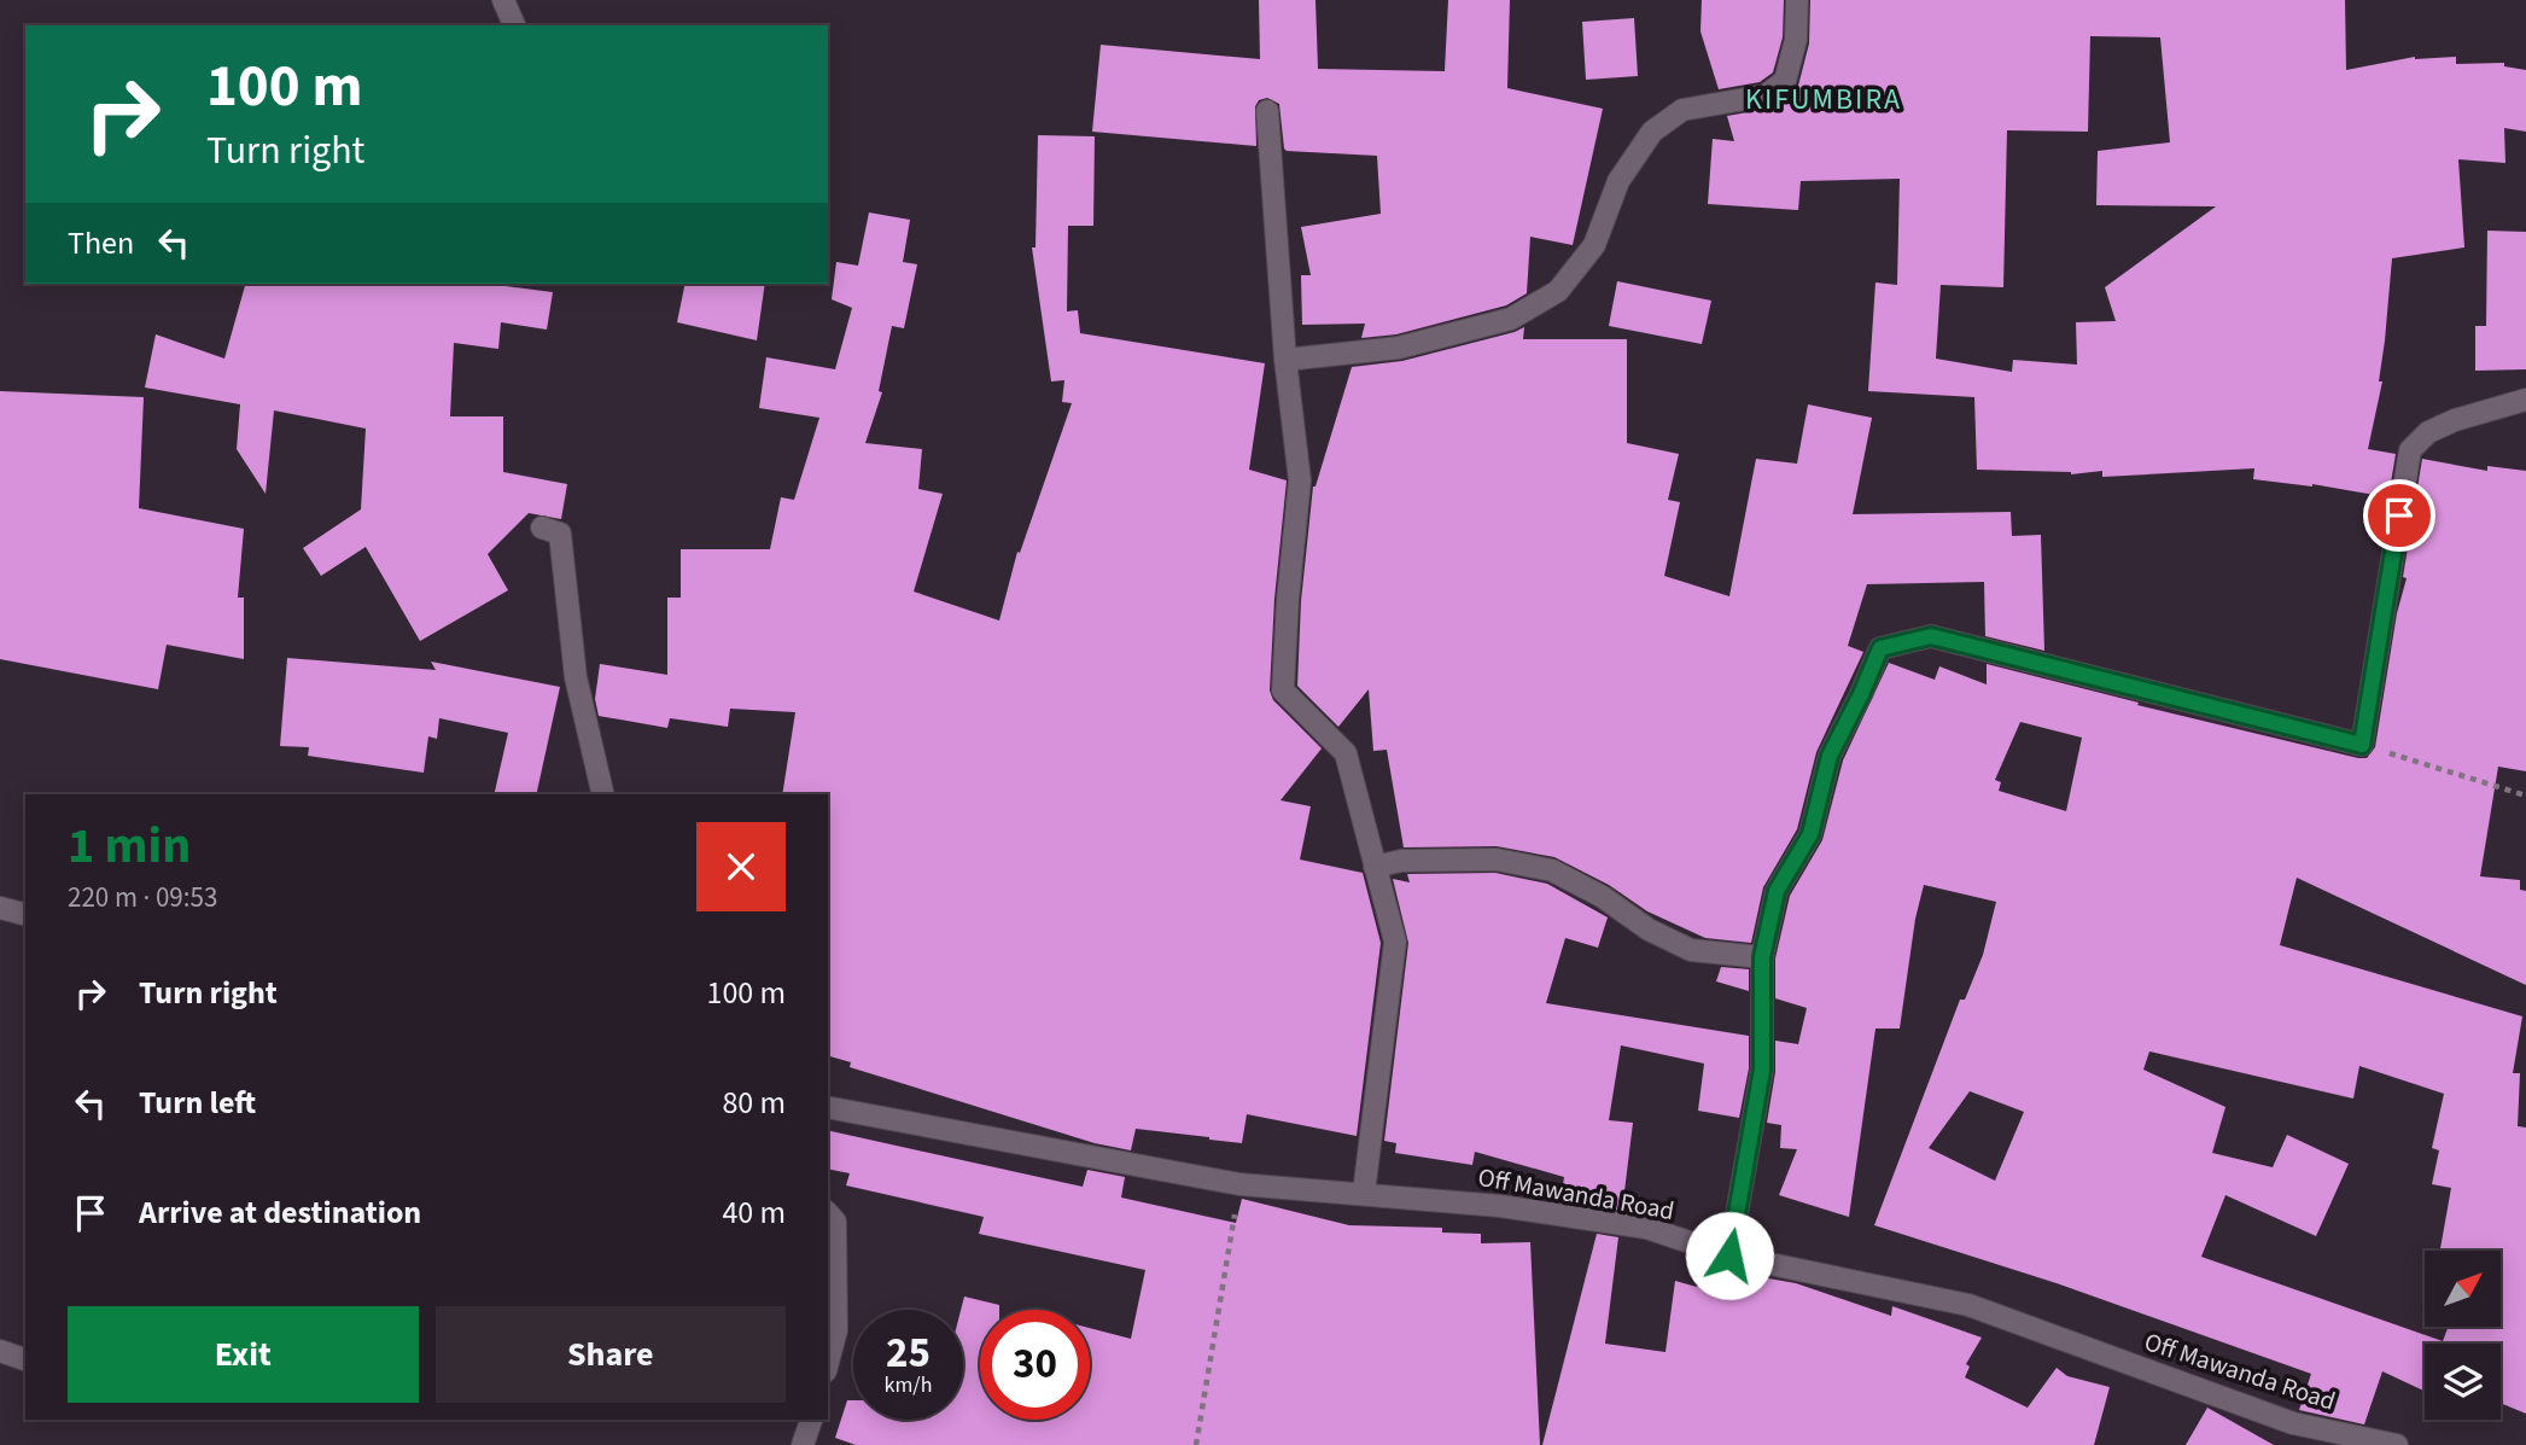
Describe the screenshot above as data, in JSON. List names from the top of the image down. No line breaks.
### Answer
{"streets":{"street":["Off Mawanda Road"]},"districts":["KIFUMBIRA"],"north":"top right","page":{"turn":["100 m","Turn right"],"then":"Then","heading":["1 min","220 m · 09:53"],"list":[{"name":"Turn right","value":"100 m"},{"name":"Turn left","value":"80 m"},{"name":"Arrive at destination","value":"40 m"}],"buttons":["Exit","Share"],"speed":"25 km/h","limit":"30"}}
